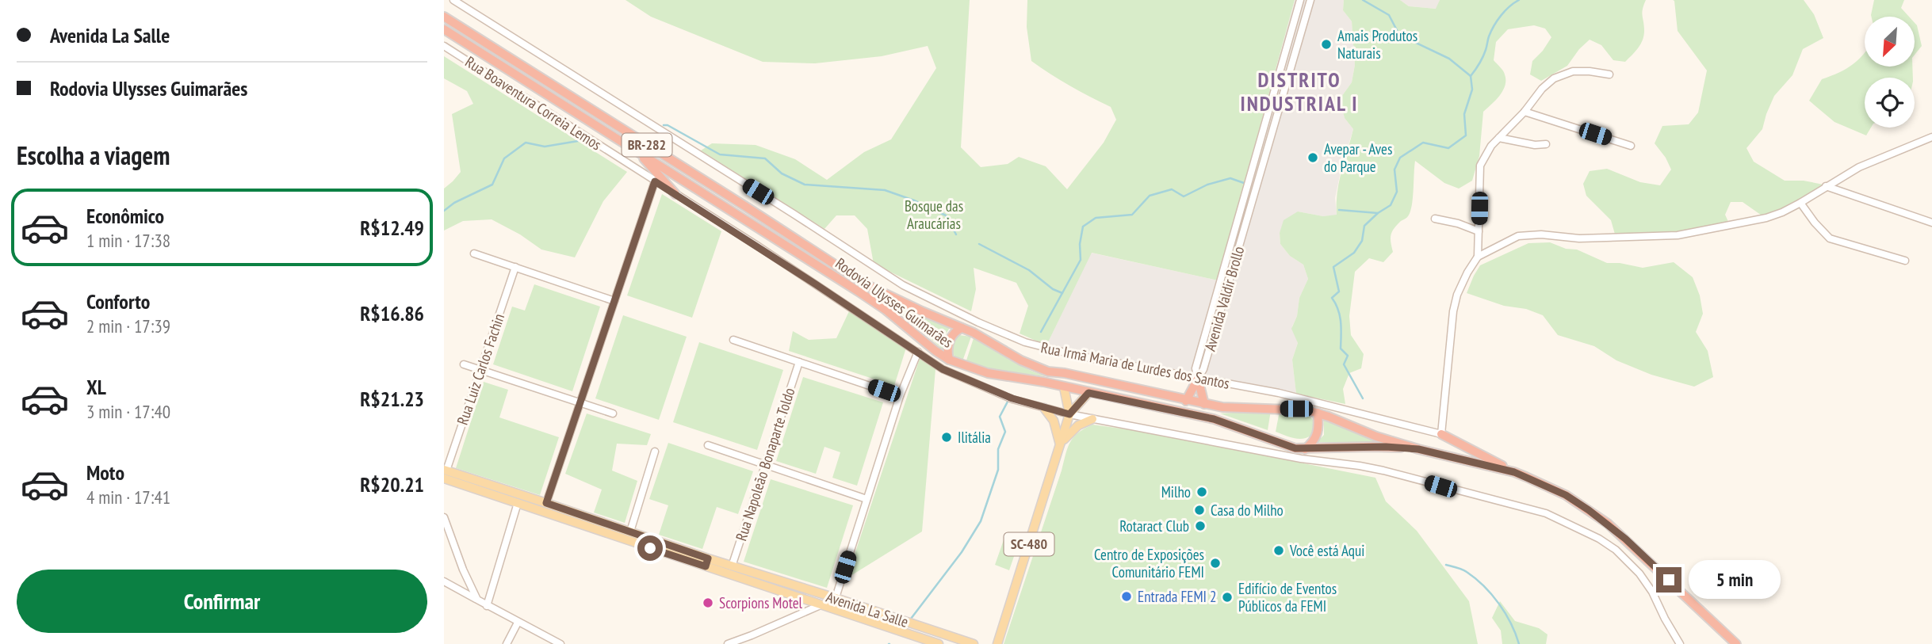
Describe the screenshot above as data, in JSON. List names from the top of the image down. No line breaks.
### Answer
{"streets":{"highway":["BR-282","Rodovia Ulysses Guimarães"],"main road":["SC-480","Avenida La Salle"],"street":["Rua Boaventura Correia Lemos","Avenida Valdir Brollo","Rua Irmã Maria de Lurdes dos Santos","Rua Luiz Carlos Fachin","Rua Napoleão Bonaparte Toldo"]},"crossings":[["Rua Boaventura Correia Lemos","SC-480"],["Avenida Valdir Brollo","Rua Irmã Maria de Lurdes dos Santos"],["Rodovia Ulysses Guimarães","SC-480"],["Rua Luiz Carlos Fachin","Avenida La Salle"],["Rua Napoleão Bonaparte Toldo","Avenida La Salle"]],"districts":["DISTRITO INDUSTRIAL I"],"parks":["Bosque das Araucárias"],"places":["Amais Produtos Naturais","Avepar - Aves do Parque","Ilitália","Milho","Casa do Milho","Rotaract Club","Você está Aqui","Centro de Exposições Comunitário FEMI","Entrada FEMI 2","Edifício de Eventos Públicos da FEMI","Scorpions Motel"],"north":"bottom left","page":{"banner":["Avenida La Salle","Rodovia Ulysses Guimarães"],"heading":"Escolha a viagem","list":[{"name":"Econômico","note":"1 min · 17:38","value":"R$12.49"},{"name":"Conforto","note":"2 min · 17:39","value":"R$16.86"},{"name":"XL","note":"3 min · 17:40","value":"R$21.23"},{"name":"Moto","note":"4 min · 17:41","value":"R$20.21"}],"buttons":"Confirmar","bubble":"5 min"}}
